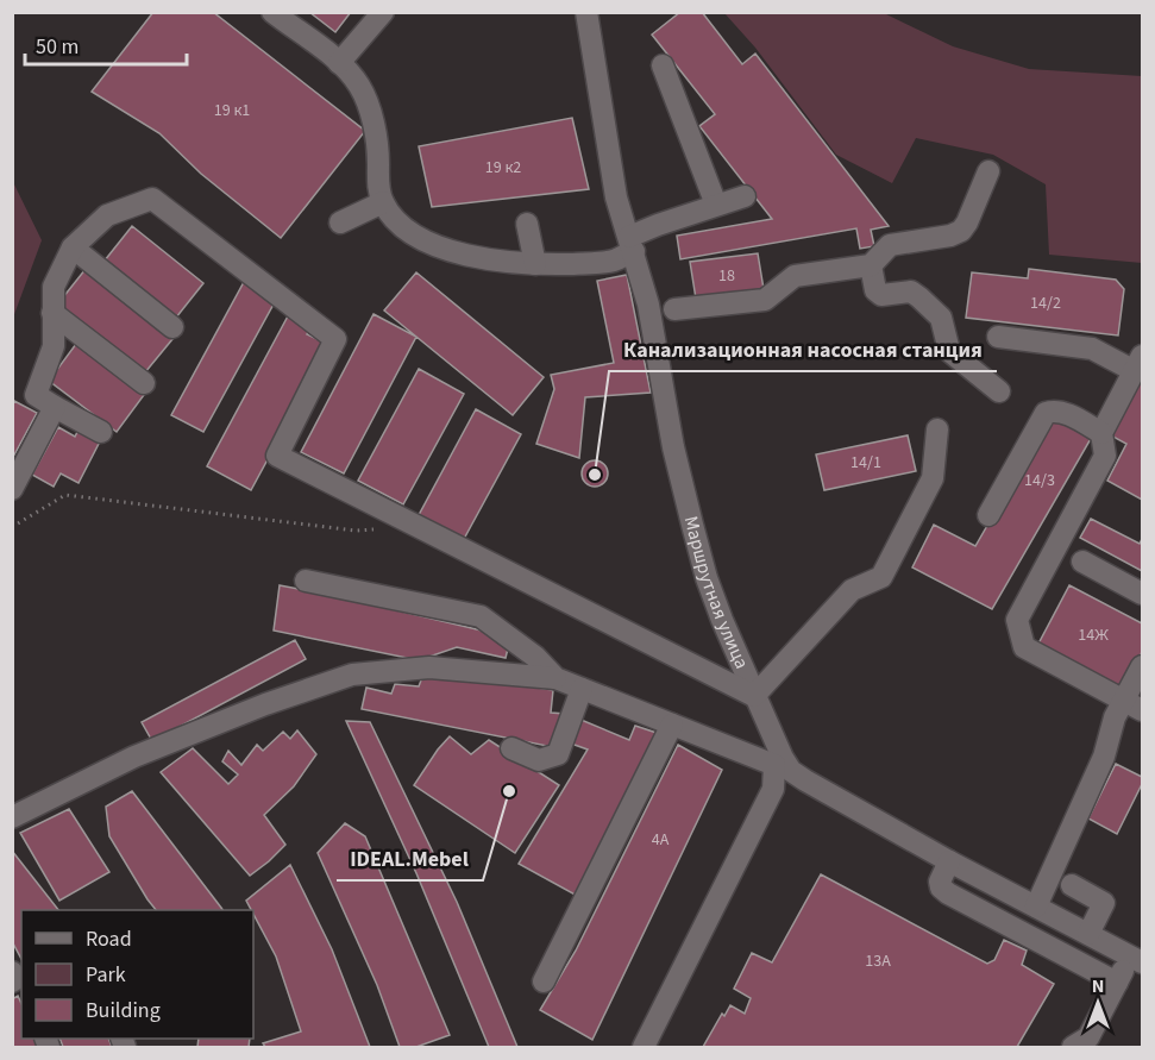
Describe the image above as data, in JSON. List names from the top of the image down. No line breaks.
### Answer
{"streets":{"street":["Маршрутная улица"]},"places":["Канализационная насосная станция","IDEAL.Mebel"],"house_numbers":["19 к1","19 к2","18","14/2","14/1","14/3","14Ж","4А","13А"],"legend":["Road","Park","Building"],"scale_bar":"50 m","north":"top"}
